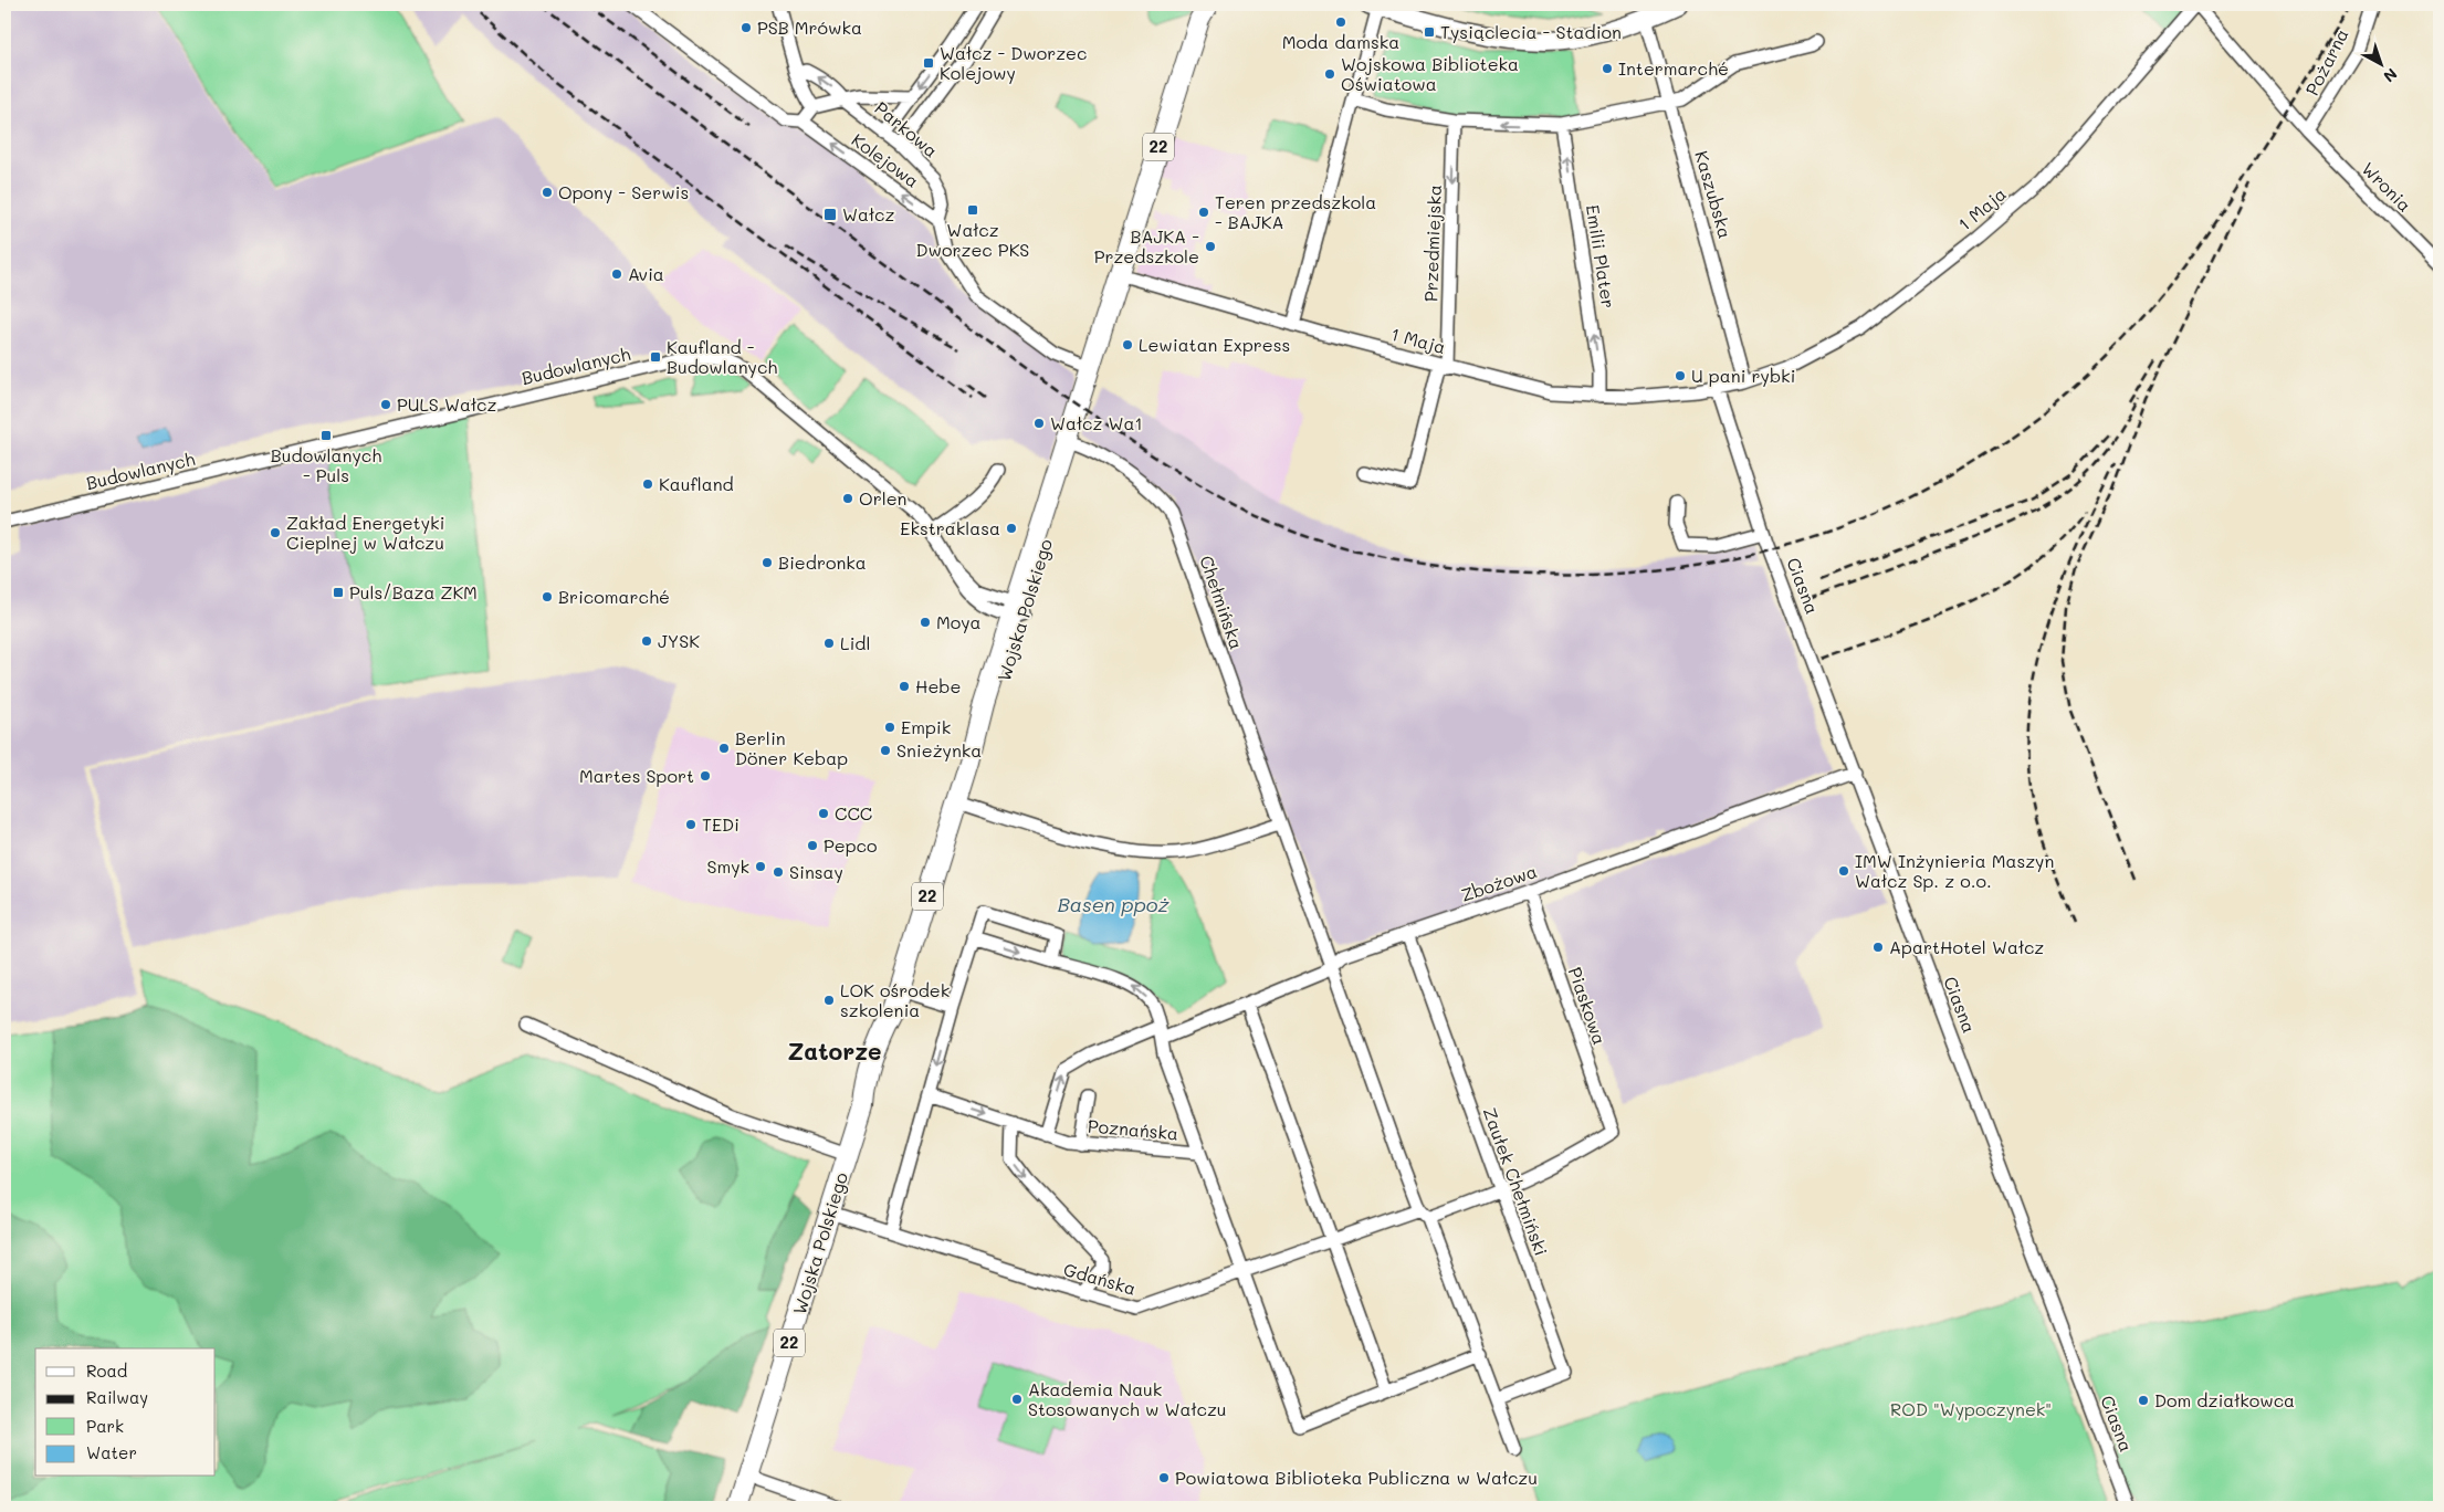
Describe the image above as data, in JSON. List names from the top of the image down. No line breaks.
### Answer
{"streets":{"main road":["22","Wojska Polskiego"],"street":["Pożarna","Parkowa","Kolejowa","Wronia","Kaszubska","1 Maja","Przedmiejska","Emilii Plater","Budowlanych","Ciasna","Chełmińska","Zbożowa","Piaskowa","Poznańska","Zaułek Chełmiński","Gdańska"]},"crossings":[["Pożarna","Wronia"],["Parkowa","Kolejowa"],["Wronia","1 Maja"],["Kaszubska","1 Maja"],["1 Maja","Przedmiejska"],["1 Maja","Emilii Plater"],["1 Maja","Ciasna"],["1 Maja","Wojska Polskiego"],["Budowlanych","Wojska Polskiego"],["Ciasna","Zbożowa"],["Chełmińska","Wojska Polskiego"],["Chełmińska","Zbożowa"],["Wojska Polskiego","Gdańska"],["Zbożowa","Piaskowa"],["Zbożowa","Poznańska"],["Zbożowa","Zaułek Chełmiński"],["Piaskowa","Gdańska"],["Zaułek Chełmiński","Gdańska"]],"one_way":["Kolejowa","Przedmiejska","Emilii Plater"],"districts":["Zatorze"],"water":["Basen ppoż"],"parks":["ROD \"Wypoczynek\""],"places":{"other":["Moda damska","PSB Mrówka","Intermarché","Wojskowa Biblioteka Oświatowa","Opony - Serwis","Teren przedszkola - BAJKA","BAJKA - Przedszkole","Avia","Lewiatan Express","U pani rybki","PULS Wałcz","Wałcz Wa1","Kaufland","Orlen","Ekstraklasa","Zakład Energetyki Cieplnej w Wałczu","Biedronka","Bricomarché","Moya","JYSK","Lidl","Hebe","Empik","Berlin Döner Kebap","Snieżynka","Martes Sport","CCC","TEDi","Pepco","Smyk","IMW Inżynieria Maszyn Wałcz Sp. z o.o.","Sinsay","ApartHotel Wałcz","LOK ośrodek szkolenia","Akademia Nauk Stosowanych w Wałczu","Dom działkowca","Powiatowa Biblioteka Publiczna w Wałczu"],"transit":["Tysiąclecia - Stadion","Wałcz - Dworzec Kolejowy","Wałcz Dworzec PKS","Wałcz","Kaufland - Budowlanych","Budowlanych - Puls","Puls/Baza ZKM"]},"legend":["Road","Railway","Park","Water"],"north":"bottom right"}
